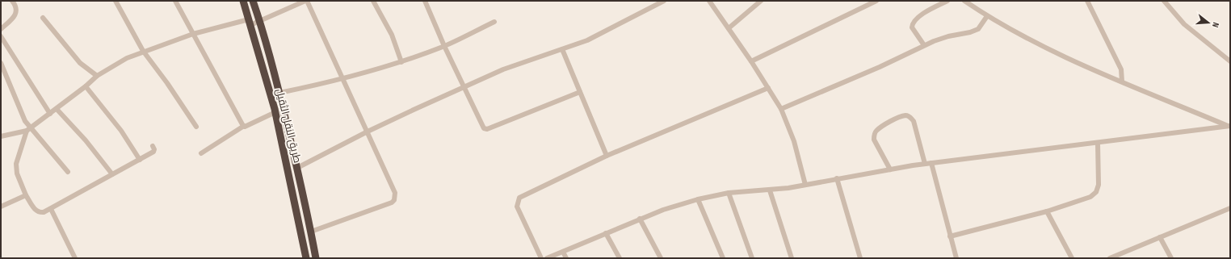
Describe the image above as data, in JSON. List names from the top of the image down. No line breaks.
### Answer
{"streets":{"highway":["طريق النقل الثقيل"]},"north":"right"}
